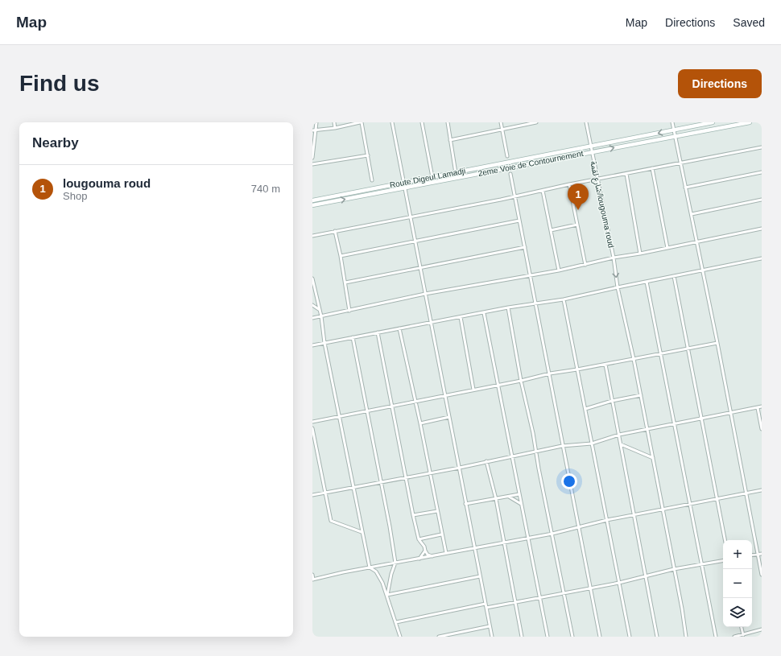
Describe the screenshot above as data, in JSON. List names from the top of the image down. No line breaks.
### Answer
{"streets":{"main road":["2eme Voie de Contournement","Route Digeul Lamadji"],"street":["شارع لقمة/lougouma roud"]},"crossings":[["2eme Voie de Contournement","شارع لقمة/lougouma roud"],["Route Digeul Lamadji","شارع لقمة/lougouma roud"]],"one_way":["2eme Voie de Contournement"],"page":{"header":"Map","nav":["Map","Directions","Saved"],"buttons":"Directions","title":"Find us","heading":"Nearby","list":[{"mark":"1","name":"lougouma roud","note":"Shop","value":"740 m"}],"pins":"1","map_buttons":["+","−"]}}
